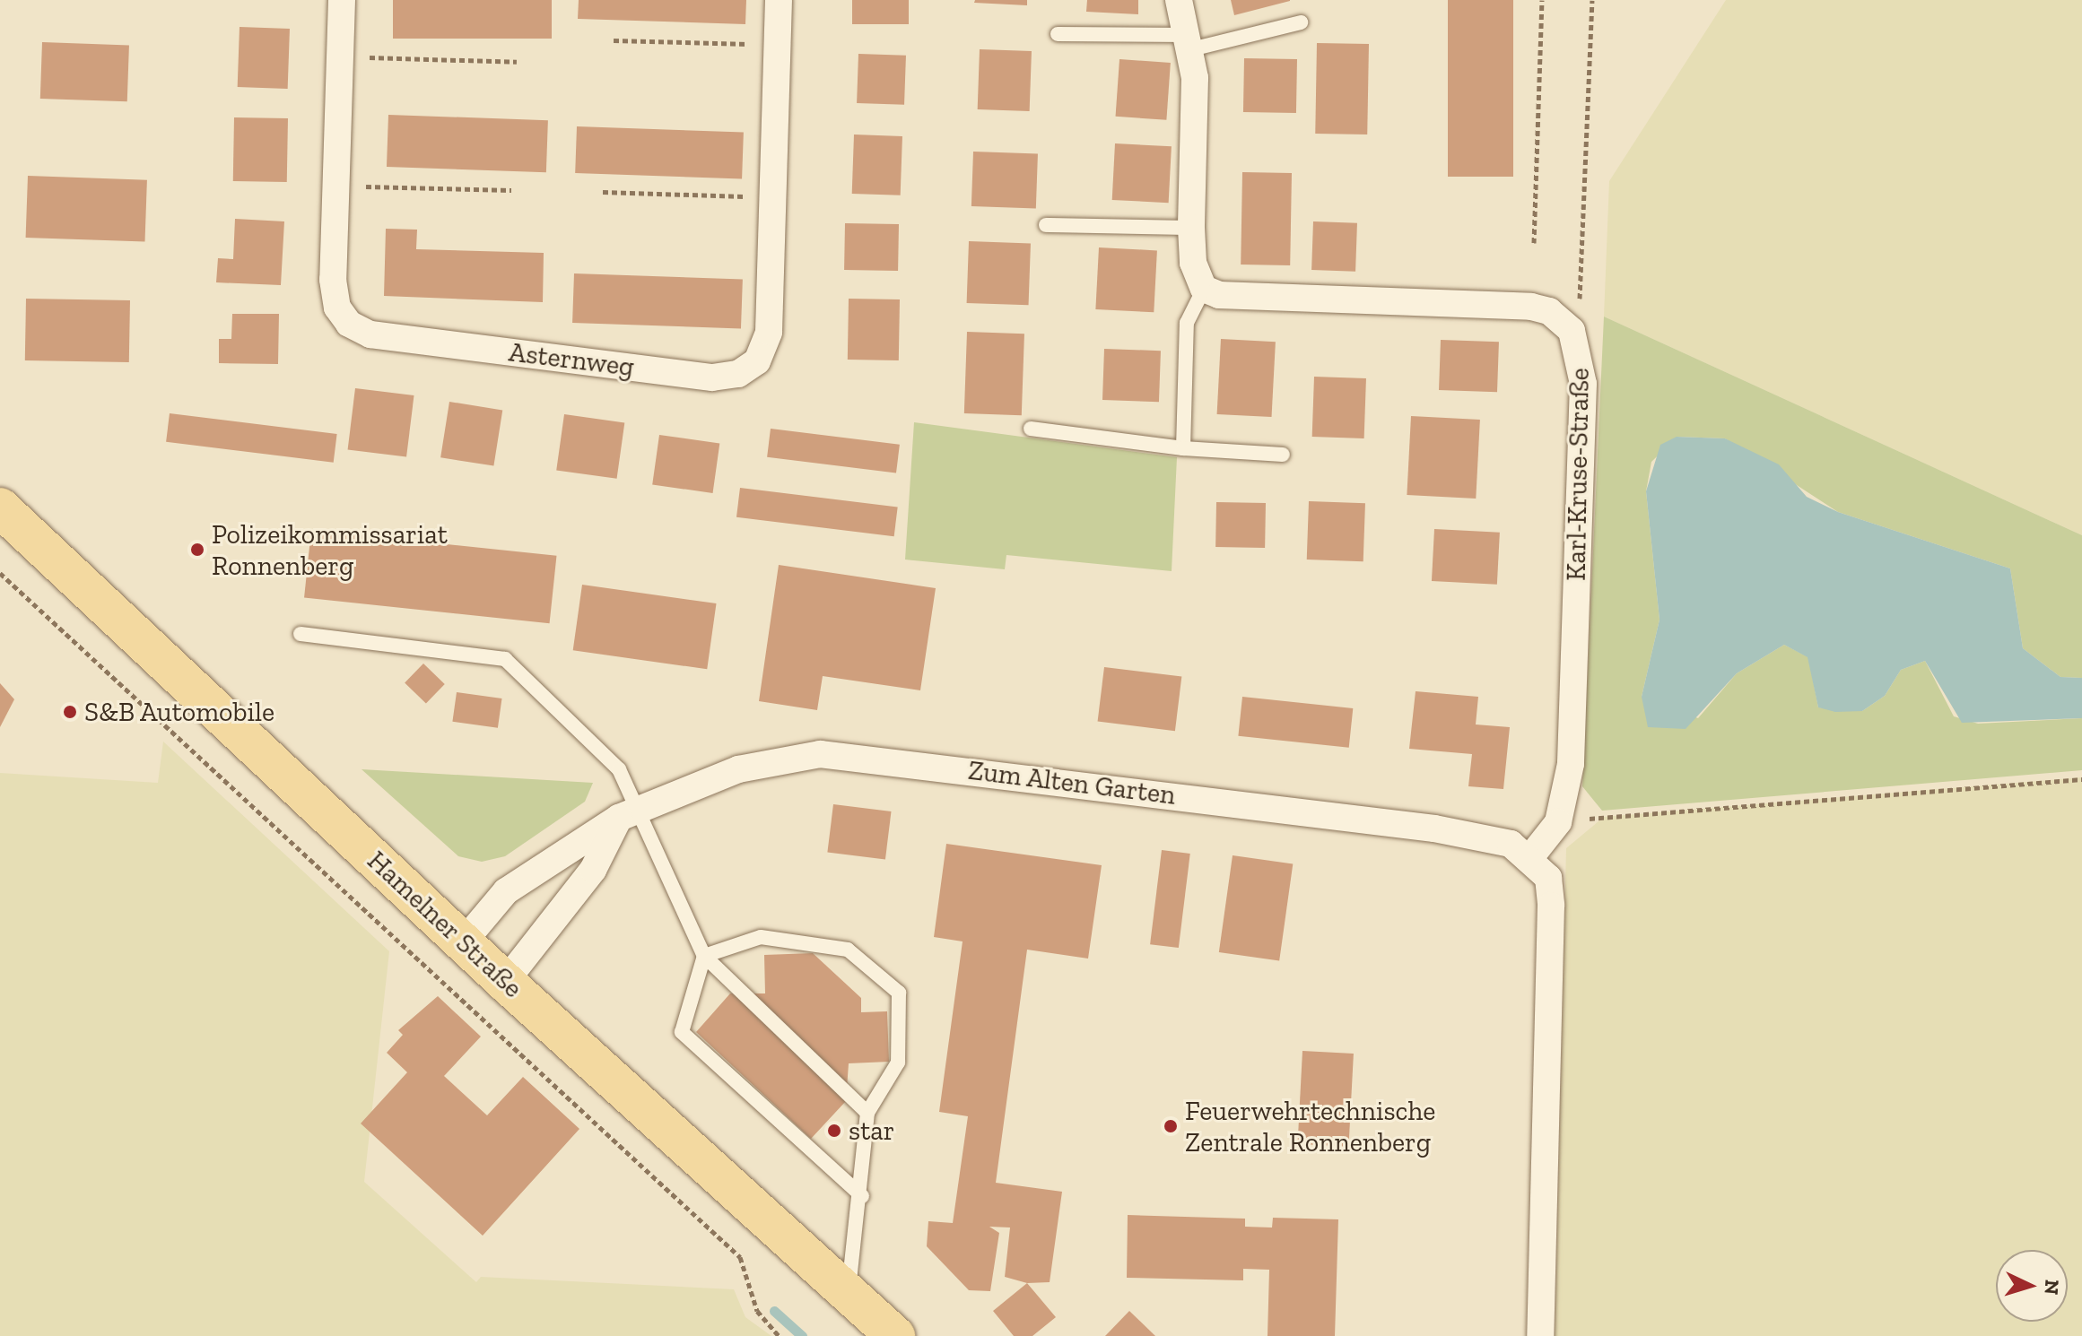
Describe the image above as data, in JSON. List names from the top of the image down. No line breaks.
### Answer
{"streets":{"main road":["Hamelner Straße"],"street":["Asternweg","Karl-Kruse-Straße","Zum Alten Garten"]},"crossings":[["Karl-Kruse-Straße","Zum Alten Garten"],["Zum Alten Garten","Hamelner Straße"]],"places":["Polizeikommissariat Ronnenberg","S&B Automobile","Feuerwehrtechnische Zentrale Ronnenberg","star"],"north":"right"}
